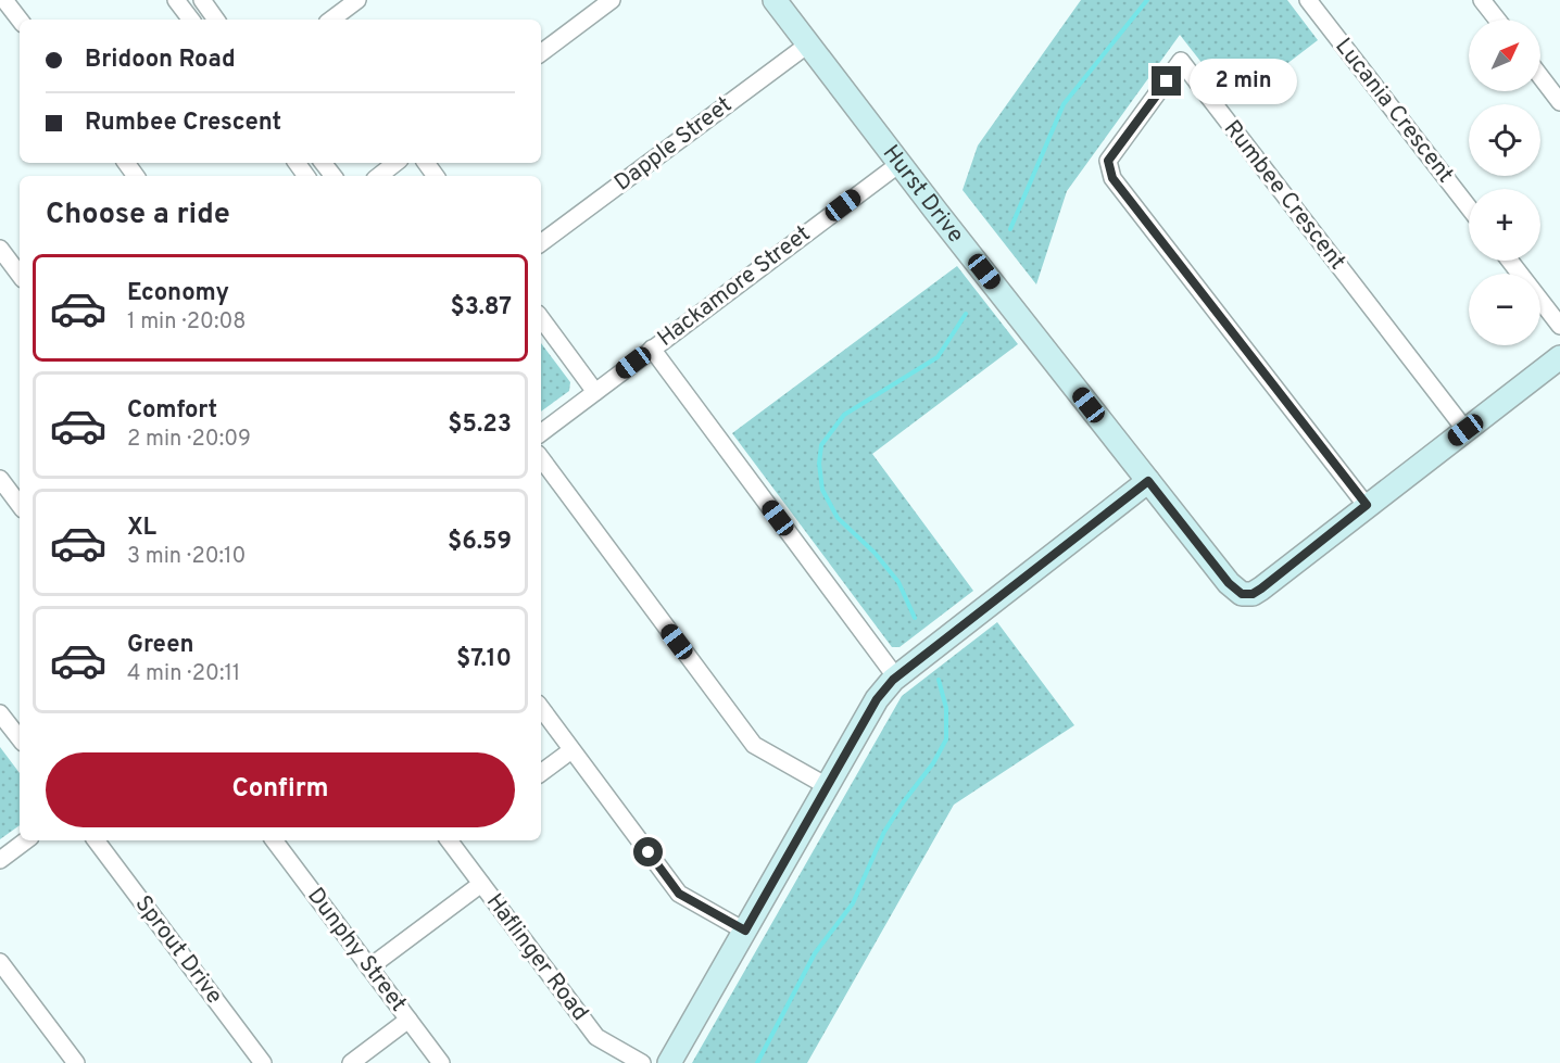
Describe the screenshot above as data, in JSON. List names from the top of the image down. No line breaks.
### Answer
{"streets":{"street":["Lucania Crescent","Dapple Street","Hurst Drive","Rumbee Crescent","Hackamore Street","Sprout Drive","Dunphy Street","Haflinger Road"]},"crossings":[["Dapple Street","Hurst Drive"],["Hurst Drive","Rumbee Crescent"],["Hurst Drive","Hackamore Street"]],"north":"top right","page":{"map_buttons":["+","−"],"banner":["Bridoon Road","Rumbee Crescent"],"bubble":"2 min","heading":"Choose a ride","list":[{"name":"Economy","note":"1 min · 20:08","value":"$3.87"},{"name":"Comfort","note":"2 min · 20:09","value":"$5.23"},{"name":"XL","note":"3 min · 20:10","value":"$6.59"},{"name":"Green","note":"4 min · 20:11","value":"$7.10"}],"buttons":"Confirm"}}
